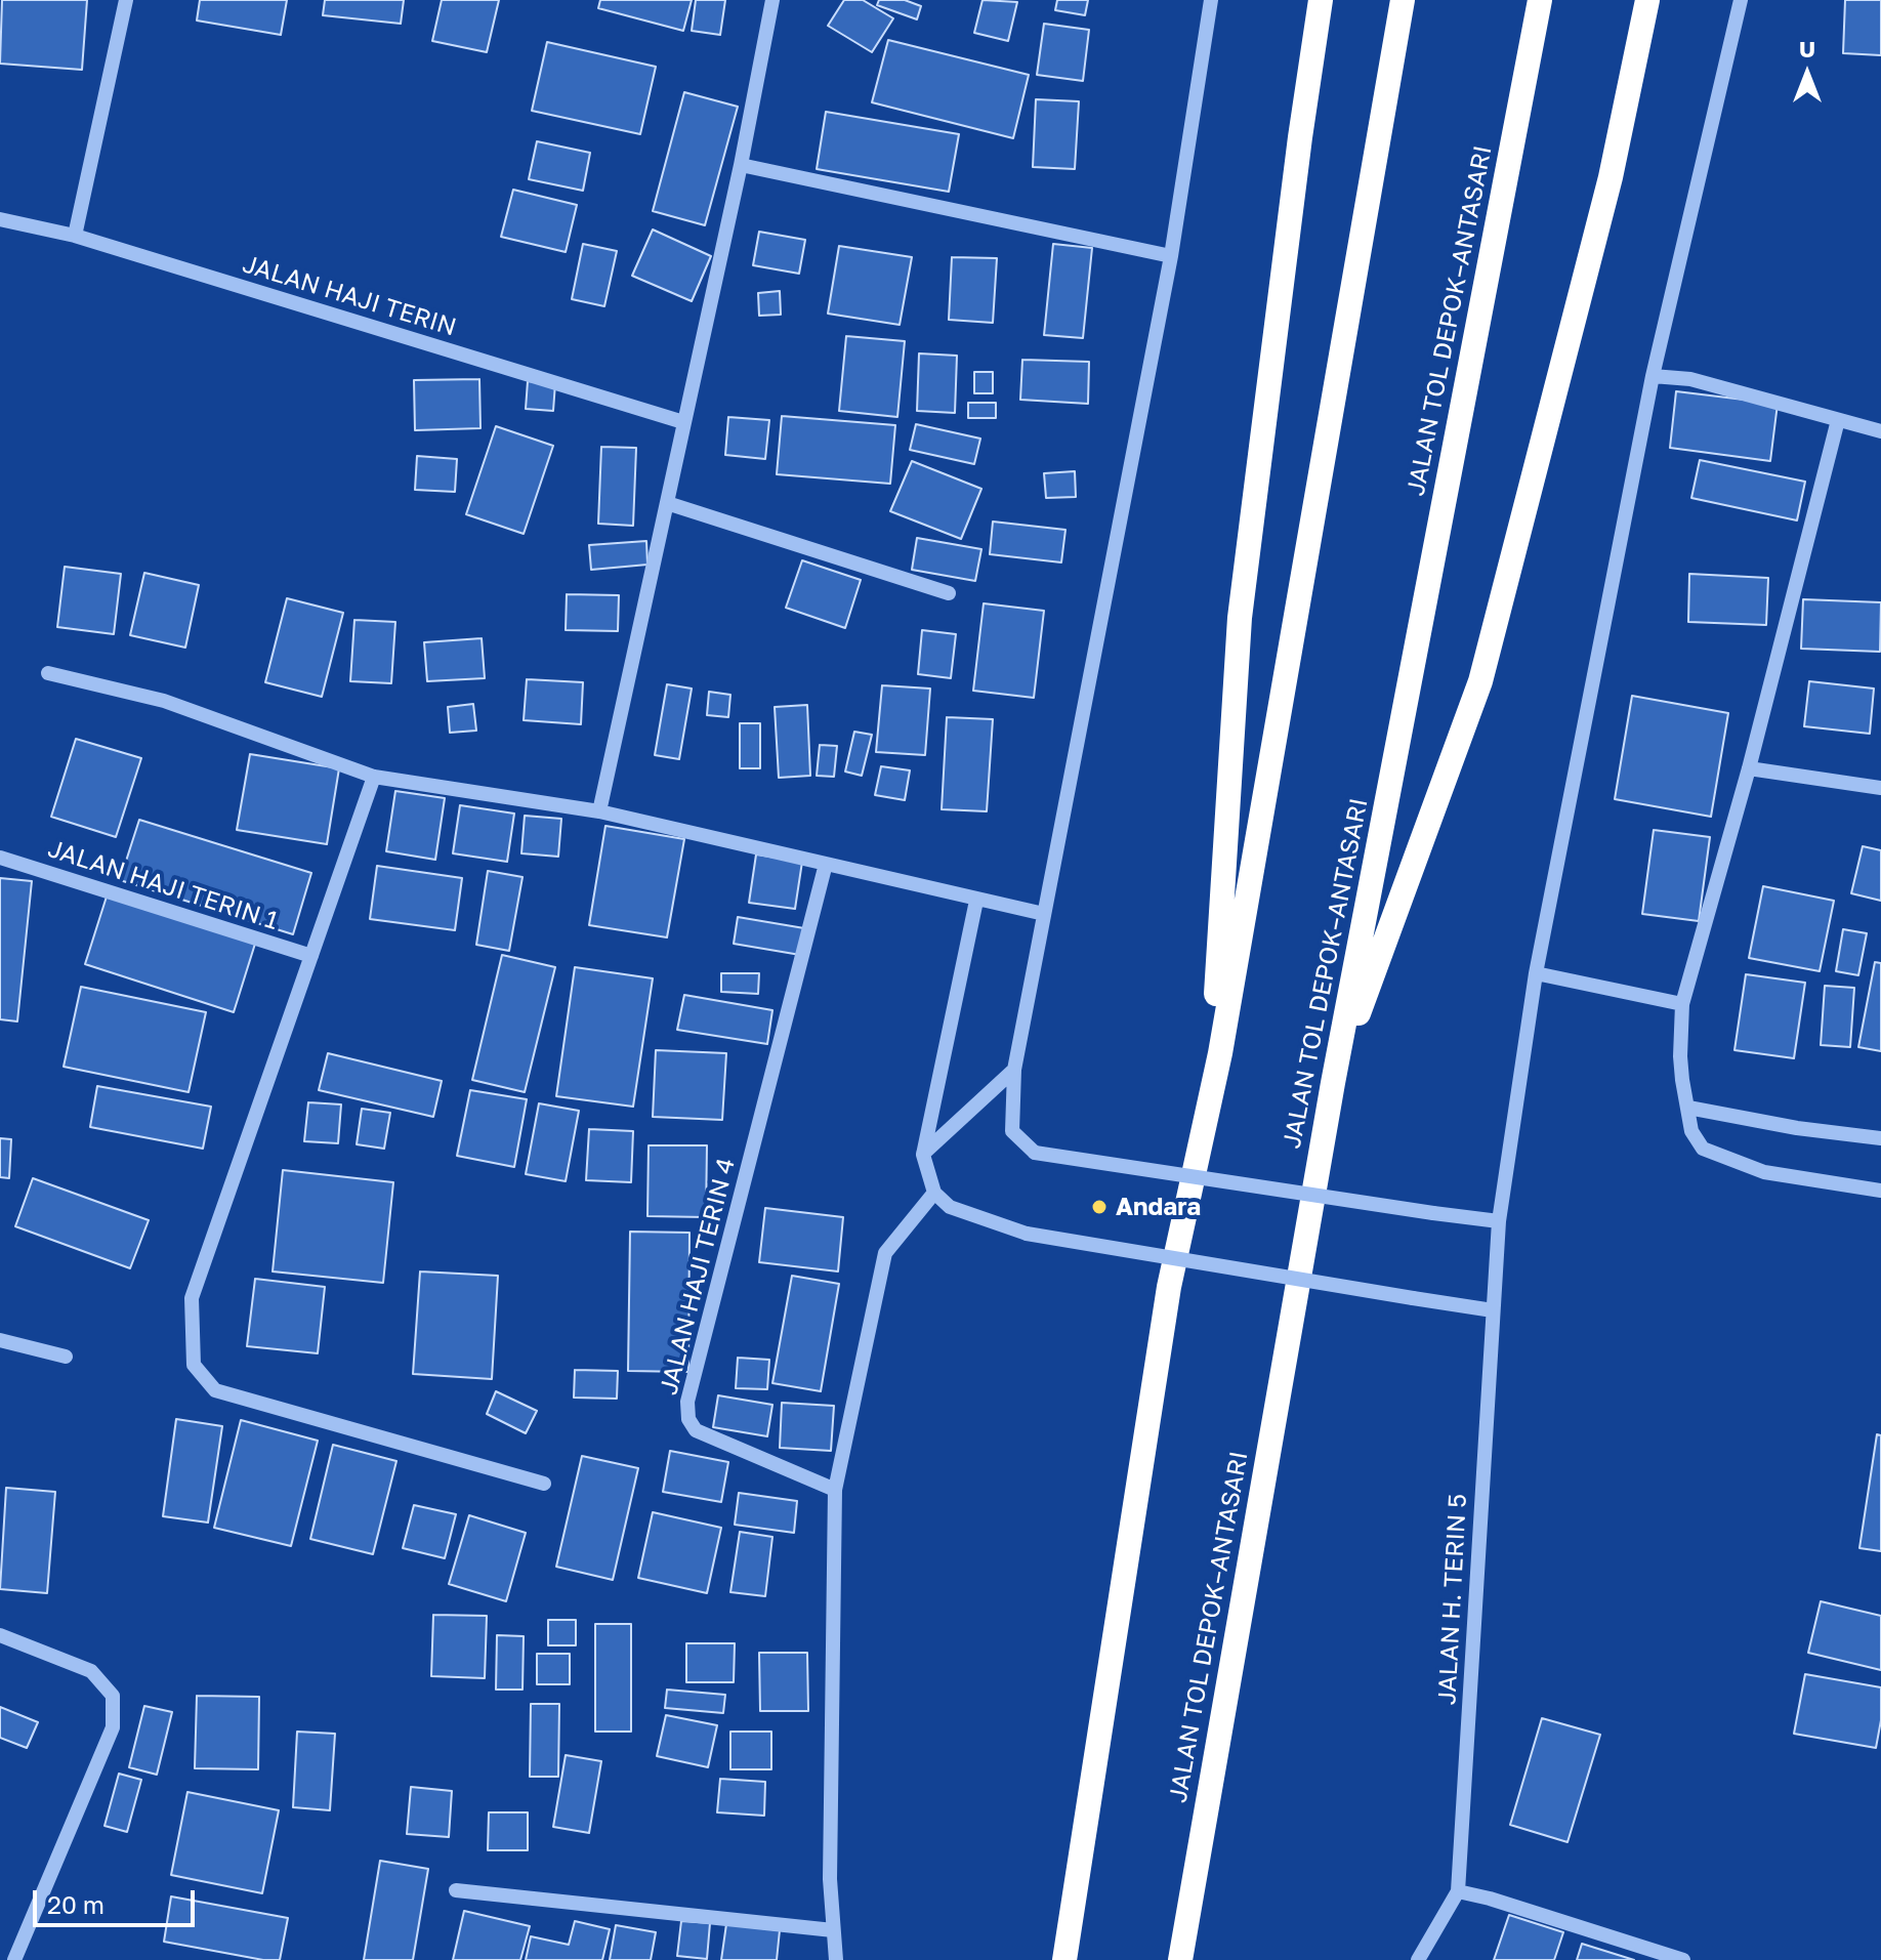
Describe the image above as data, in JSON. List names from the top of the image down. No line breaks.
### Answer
{"streets":{"highway":["JALAN TOL DEPOK–ANTASARI"],"street":["JALAN HAJI TERIN","JALAN HAJI TERIN 1","JALAN HAJI TERIN 4","JALAN H. TERIN 5"]},"places":["Andara"],"scale_bar":"20 m","north":"top"}
